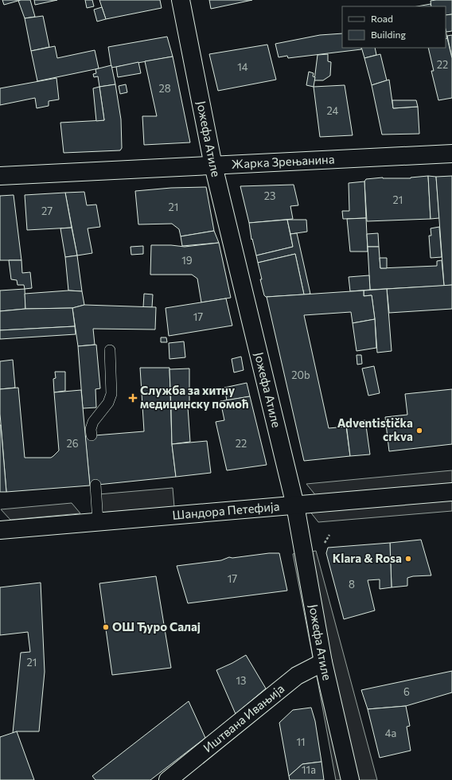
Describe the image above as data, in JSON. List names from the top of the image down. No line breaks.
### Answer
{"streets":{"street":["Јожефа Атиле","Жарка Зрењанина","Шандора Петефија","Иштвана Ивањија"]},"crossings":[["Јожефа Атиле","Жарка Зрењанина"],["Јожефа Атиле","Шандора Петефија"],["Јожефа Атиле","Иштвана Ивањија"]],"places":{"health":["Служба за хитну медицинску помоћ"],"other":["Adventistička crkva","Klara & Rosa","ОШ Ђуро Салај"]},"house_numbers":["22","14","28","24","23","21","21","27","19","17","20b","26","22","17","8","21","13","6","4a","11","11a"],"legend":["Road","Building"]}
